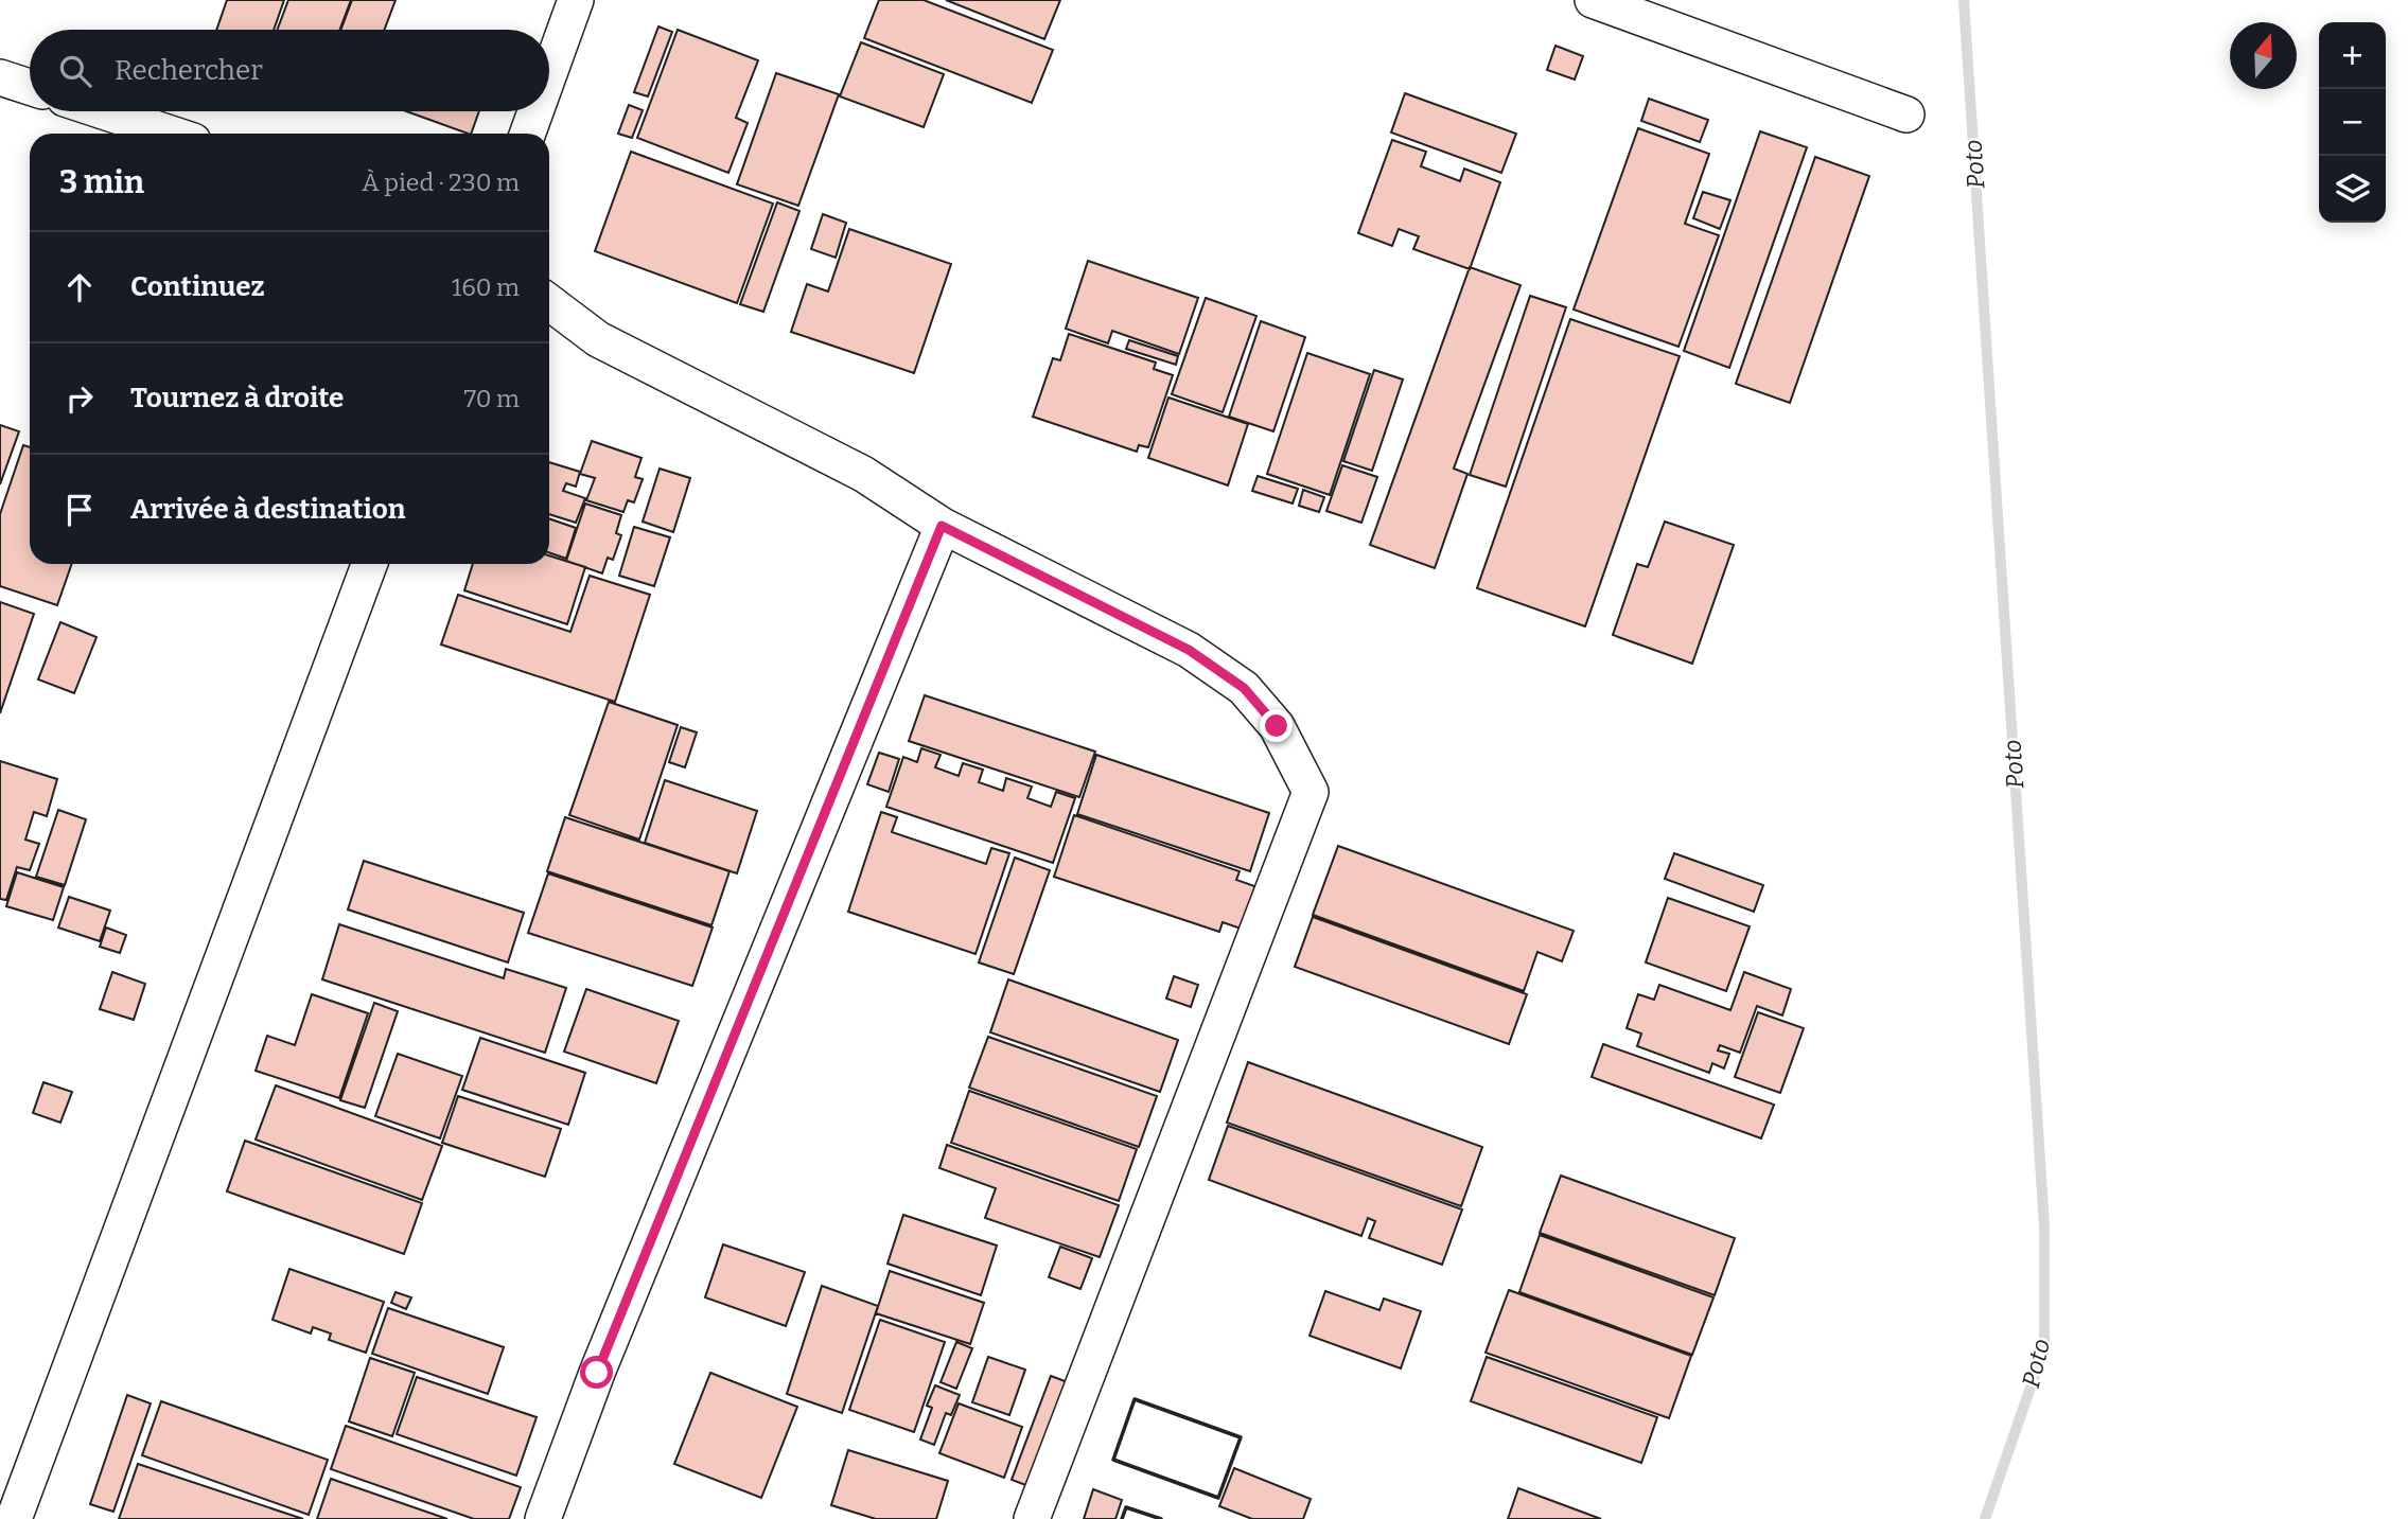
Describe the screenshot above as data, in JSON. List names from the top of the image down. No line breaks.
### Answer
{"water":["Poto"],"north":"top","page":{"map_buttons":["+","−"],"search":"Rechercher","heading":["3 min","À pied · 230 m"],"list":[["Continuez","160 m"],["Tournez à droite","70 m"],"Arrivée à destination"]}}
